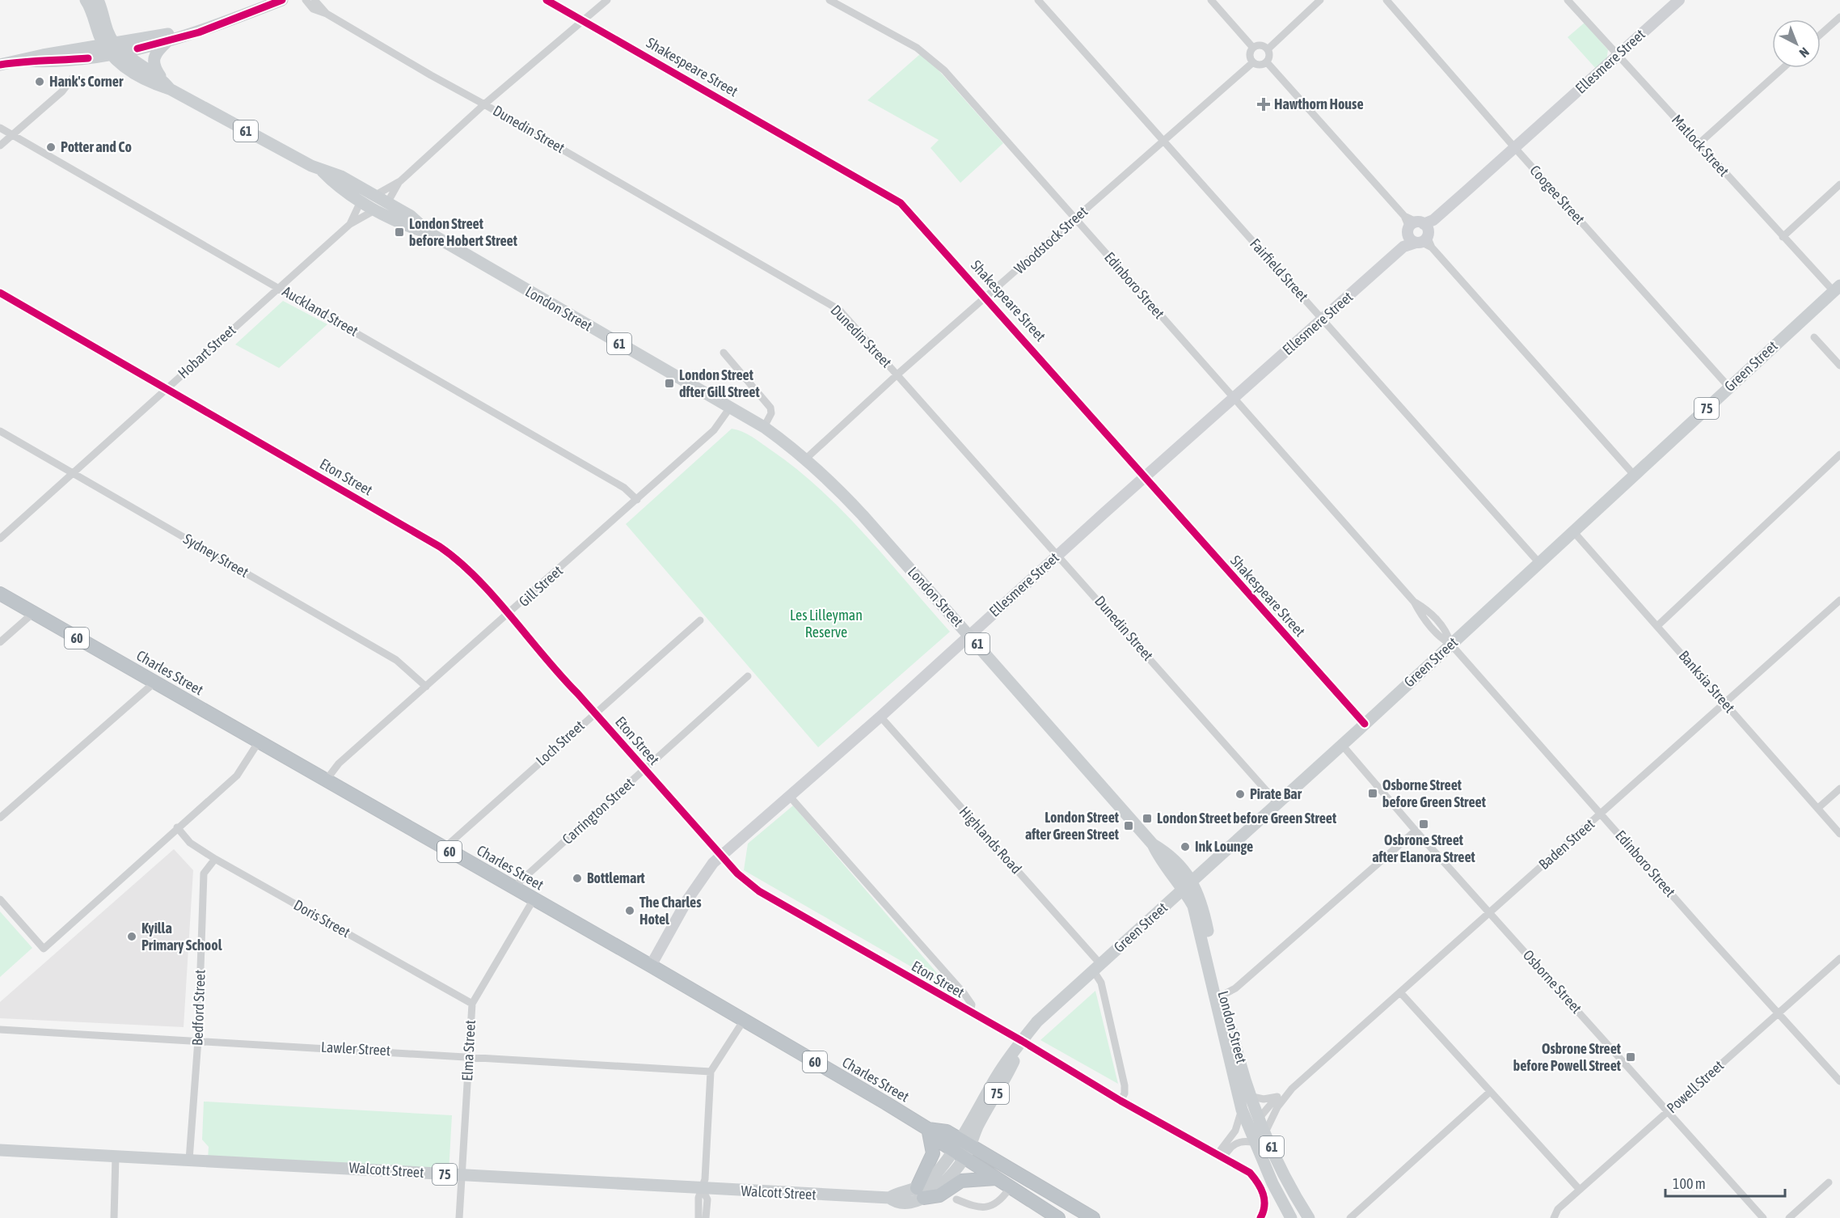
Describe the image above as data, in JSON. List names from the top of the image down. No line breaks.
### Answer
{"streets":{"highway":["60","Charles Street"],"main road":["61","London Street","Green Street","75","Walcott Street"],"street":["Ellesmere Street","Shakespeare Street","Dunedin Street","Matlock Street","Coogee Street","Woodstock Street","Fairfield Street","Edinboro Street","Auckland Street","Hobart Street","Eton Street","Sydney Street","Gill Street","Banksia Street","Loch Street","Carrington Street","Highlands Road","Baden Street","Doris Street","Osborne Street","Bedford Street","Lawler Street","Elma Street","Powell Street"]},"crossings":[["Ellesmere Street","Shakespeare Street"],["Ellesmere Street","Dunedin Street"],["Ellesmere Street","Matlock Street"],["Ellesmere Street","Coogee Street"],["Ellesmere Street","Fairfield Street"],["Ellesmere Street","Edinboro Street"],["Ellesmere Street","London Street"],["Ellesmere Street","Eton Street"],["Ellesmere Street","Charles Street"],["Ellesmere Street","Highlands Road"],["Shakespeare Street","Woodstock Street"],["Shakespeare Street","Green Street"],["Dunedin Street","Woodstock Street"],["Dunedin Street","Green Street"],["61","London Street"],["Matlock Street","Green Street"],["Coogee Street","Green Street"],["Woodstock Street","Fairfield Street"],["Woodstock Street","Edinboro Street"],["Woodstock Street","London Street"],["Fairfield Street","Green Street"],["Edinboro Street","Green Street"],["Edinboro Street","Baden Street"],["Edinboro Street","Powell Street"],["London Street","Hobart Street"],["London Street","Green Street"],["London Street","Gill Street"],["London Street","Baden Street"],["Auckland Street","Hobart Street"],["Auckland Street","Gill Street"],["Hobart Street","Eton Street"],["Hobart Street","Sydney Street"],["Green Street","75"],["Green Street","Eton Street"],["Green Street","Charles Street"],["Green Street","Banksia Street"],["Green Street","Highlands Road"],["Green Street","Osborne Street"],["75","Charles Street"],["75","Walcott Street"],["Eton Street","Gill Street"],["Eton Street","Loch Street"],["Eton Street","Carrington Street"],["Eton Street","Highlands Road"],["Sydney Street","Gill Street"],["Gill Street","Charles Street"],["Charles Street","Loch Street"],["Charles Street","Carrington Street"],["Charles Street","Elma Street"],["Charles Street","Walcott Street"],["Banksia Street","Baden Street"],["Baden Street","Osborne Street"],["Doris Street","Bedford Street"],["Doris Street","Elma Street"],["Osborne Street","Powell Street"],["Bedford Street","Lawler Street"],["Bedford Street","Walcott Street"],["Lawler Street","Elma Street"],["Elma Street","Walcott Street"]],"parks":["Les Lilleyman Reserve"],"places":{"other":["Hank's Corner","Potter and Co","Pirate Bar","Ink Lounge","Bottlemart","The Charles Hotel","Kyilla Primary School"],"health":["Hawthorn House"],"transit":["London Street before Hobert Street","London Street dfter Gill Street","Osborne Street before Green Street","London Street before Green Street","Osbrone Street after Elanora Street","London Street after Green Street","Osbrone Street before Powell Street"]},"scale_bar":"100 m","north":"bottom right"}
